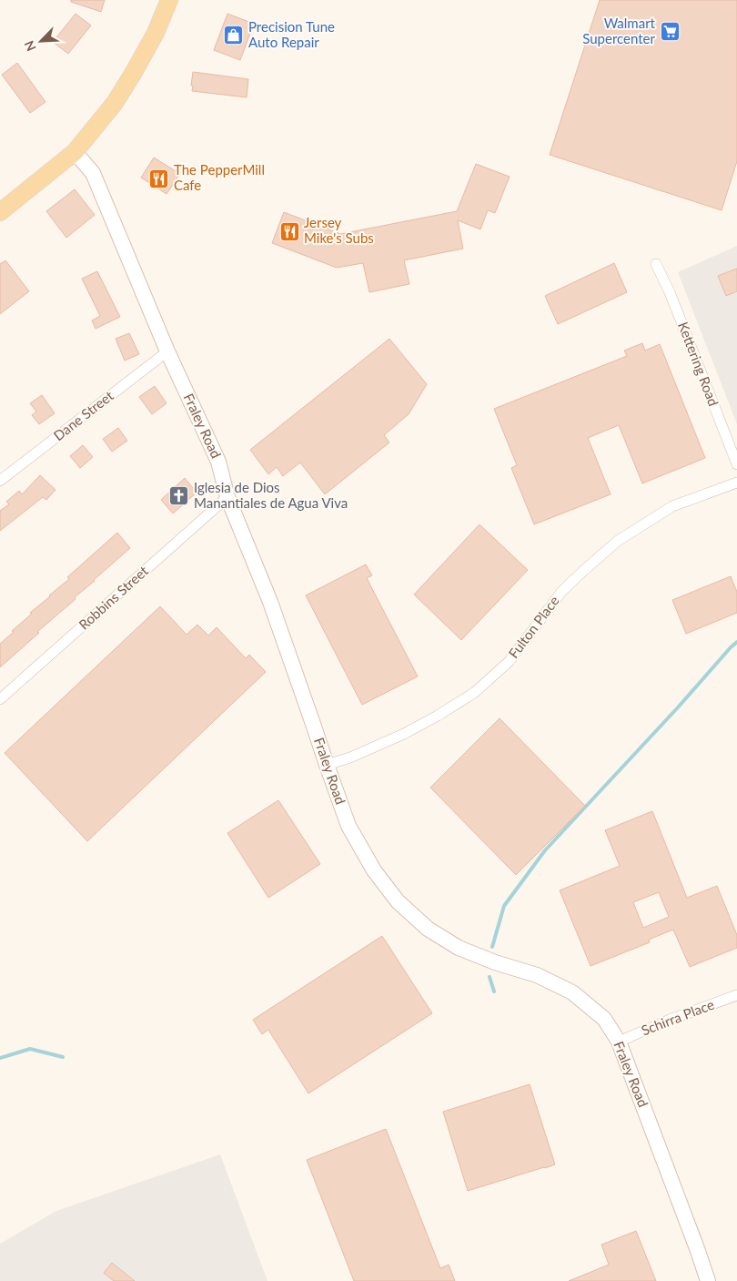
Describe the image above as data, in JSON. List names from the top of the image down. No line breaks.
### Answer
{"streets":{"street":["Kettering Road","Dane Street","Fraley Road","Robbins Street","Fulton Place","Schirra Place"]},"crossings":[["Dane Street","Fraley Road"],["Fraley Road","Robbins Street"],["Fraley Road","Fulton Place"],["Fraley Road","Schirra Place"]],"places":{"supermarket":["Walmart Supercenter"],"shop":["Precision Tune Auto Repair"],"restaurant":["The PepperMill Cafe","Jersey Mike's Subs"],"church":["Iglesia de Dios Manantiales de Agua Viva"]},"north":"bottom left"}
